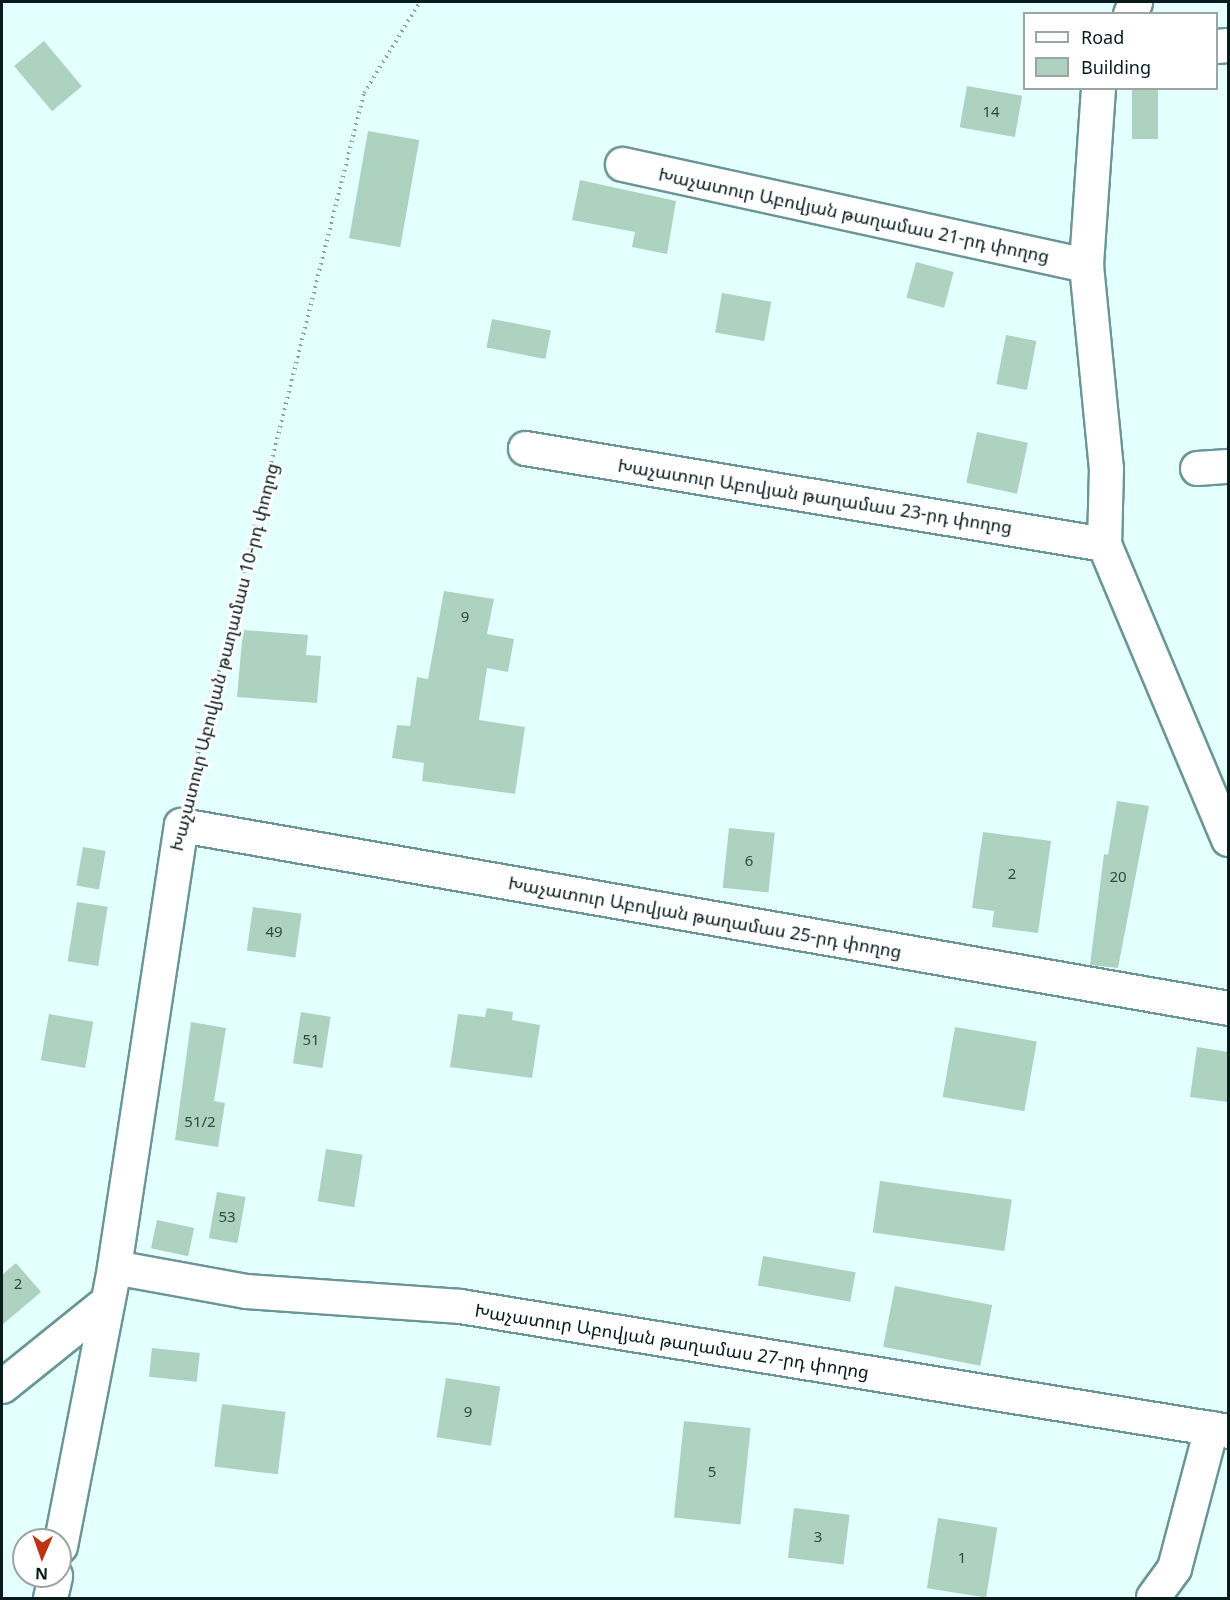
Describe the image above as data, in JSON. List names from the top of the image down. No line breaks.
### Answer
{"streets":{"street":["Խաչատուր Աբովյան թաղամաս 21-րդ փողոց","Խաչատուր Աբովյան թաղամաս 23-րդ փողոց","Խաչատուր Աբովյան թաղամաս 10-րդ փողոց","Խաչատուր Աբովյան թաղամաս 25-րդ փողոց","Խաչատուր Աբովյան թաղամաս 27-րդ փողոց"]},"crossings":[["Խաչատուր Աբովյան թաղամաս 10-րդ փողոց","Խաչատուր Աբովյան թաղամաս 25-րդ փողոց"],["Խաչատուր Աբովյան թաղամաս 10-րդ փողոց","Խաչատուր Աբովյան թաղամաս 27-րդ փողոց"]],"house_numbers":["14","9","6","2","20","49","51","51/2","53","2","9","5","3","1"],"legend":["Road","Building"],"north":"bottom"}
